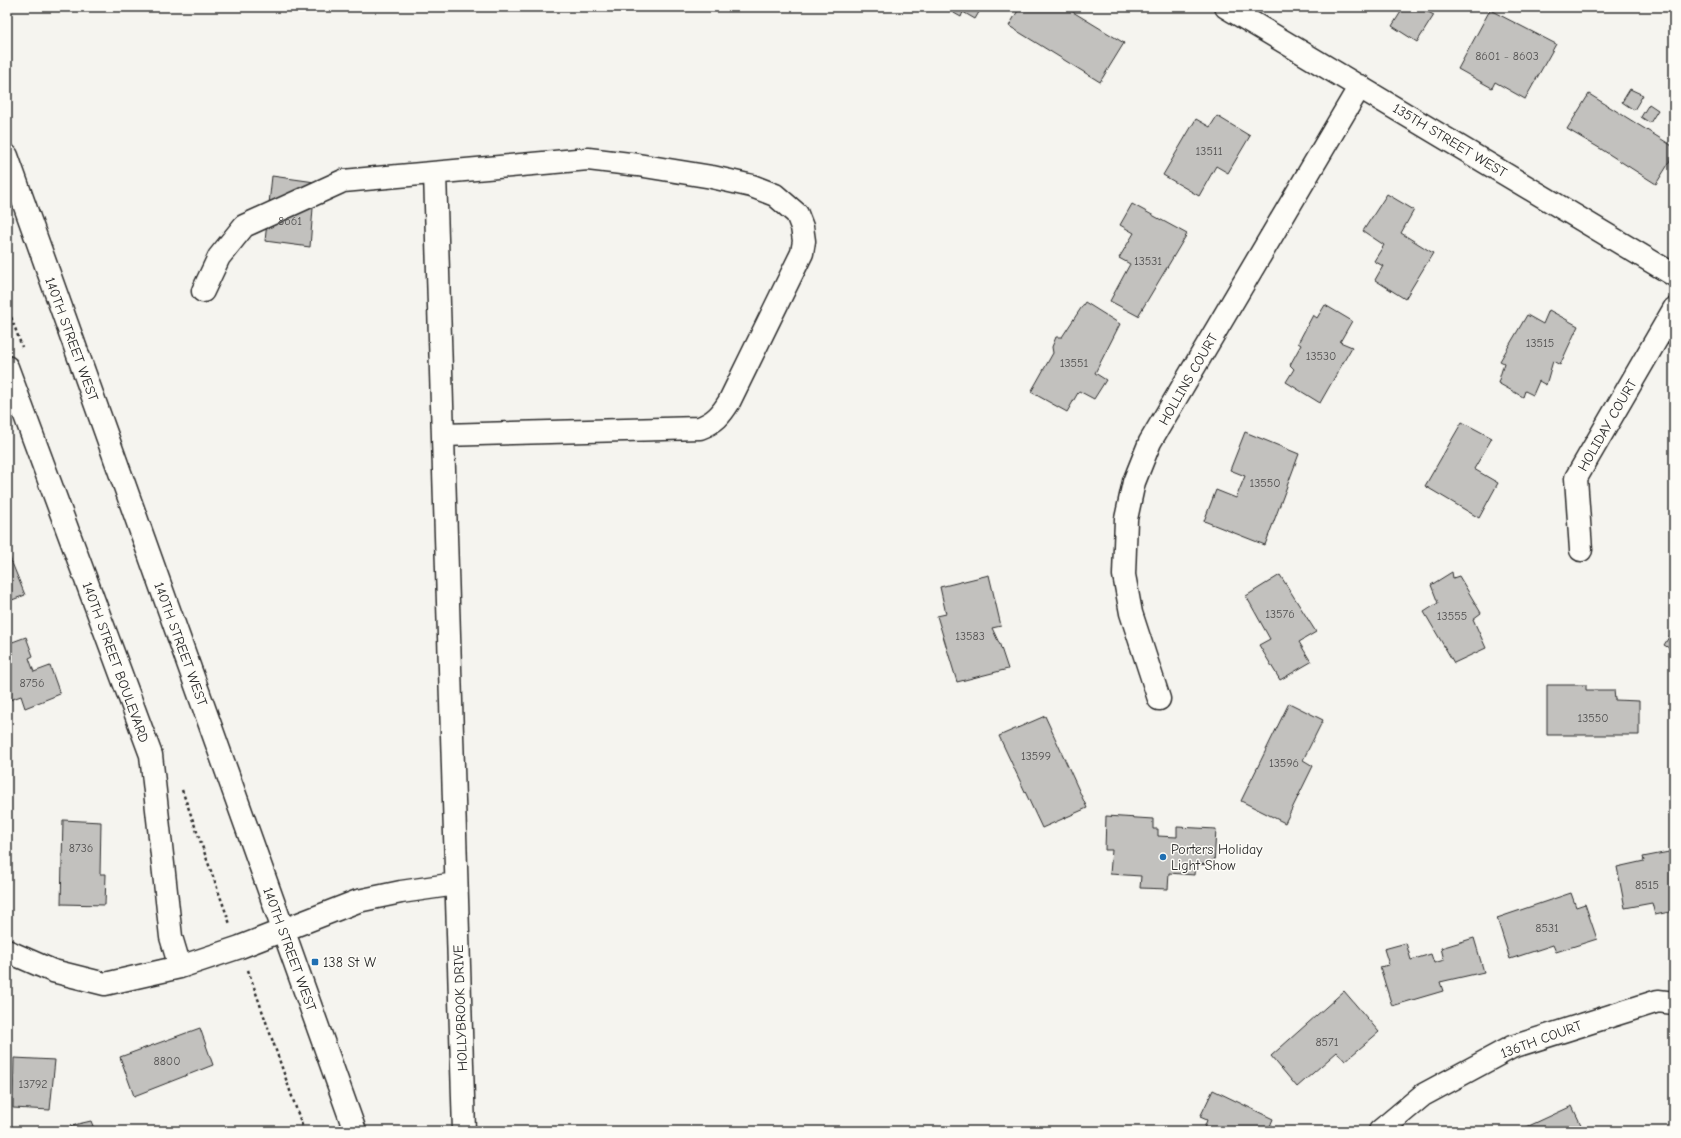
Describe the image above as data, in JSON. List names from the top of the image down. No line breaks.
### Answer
{"streets":{"street":["135TH STREET WEST","140TH STREET WEST","HOLLINS COURT","HOLIDAY COURT","140TH STREET BOULEVARD","HOLLYBROOK DRIVE","136TH COURT"]},"crossings":[["135TH STREET WEST","HOLLINS COURT"]],"places":{"other":["Porters Holiday Light Show"],"transit":["138 St W"]},"house_numbers":["8601 - 8603","13511","8661","13531","13515","13530","13551","13550","13576","13555","13583","8756","13550","13599","13596","8736","8515","8531","8571","8800","13792"]}
